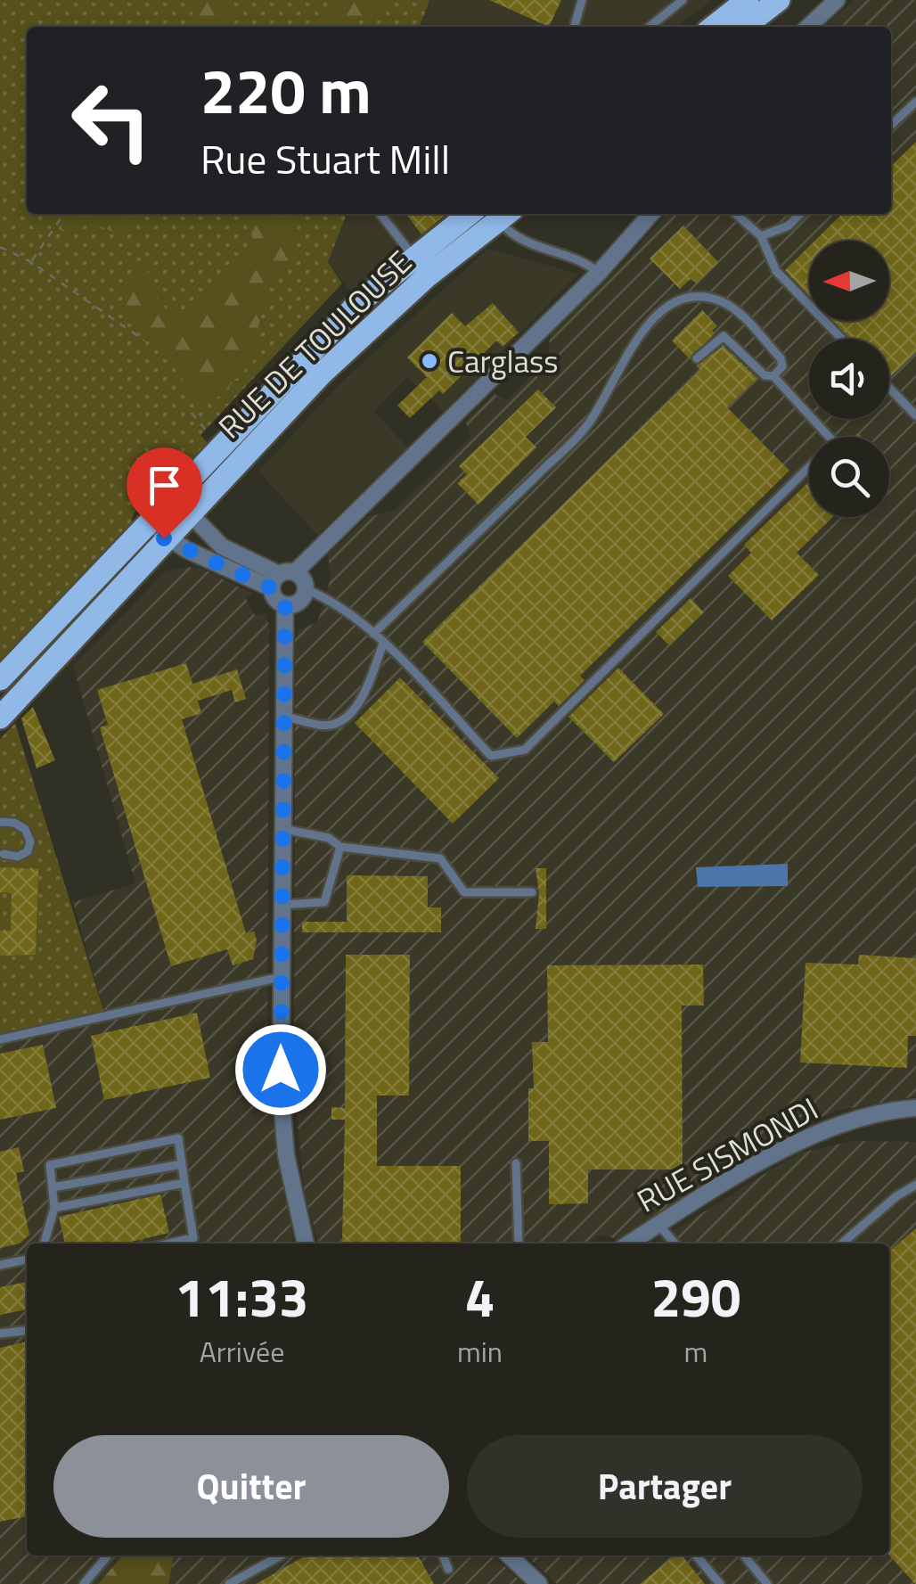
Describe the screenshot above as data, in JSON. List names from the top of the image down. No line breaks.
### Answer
{"streets":{"main road":["RUE DE TOULOUSE"],"street":["RUE SISMONDI"]},"places":["Carglass"],"north":"left","page":{"turn":["220 m","Rue Stuart Mill"],"eta":["11:33","Arrivée","4","min","290","m"],"buttons":["Quitter","Partager"]}}
